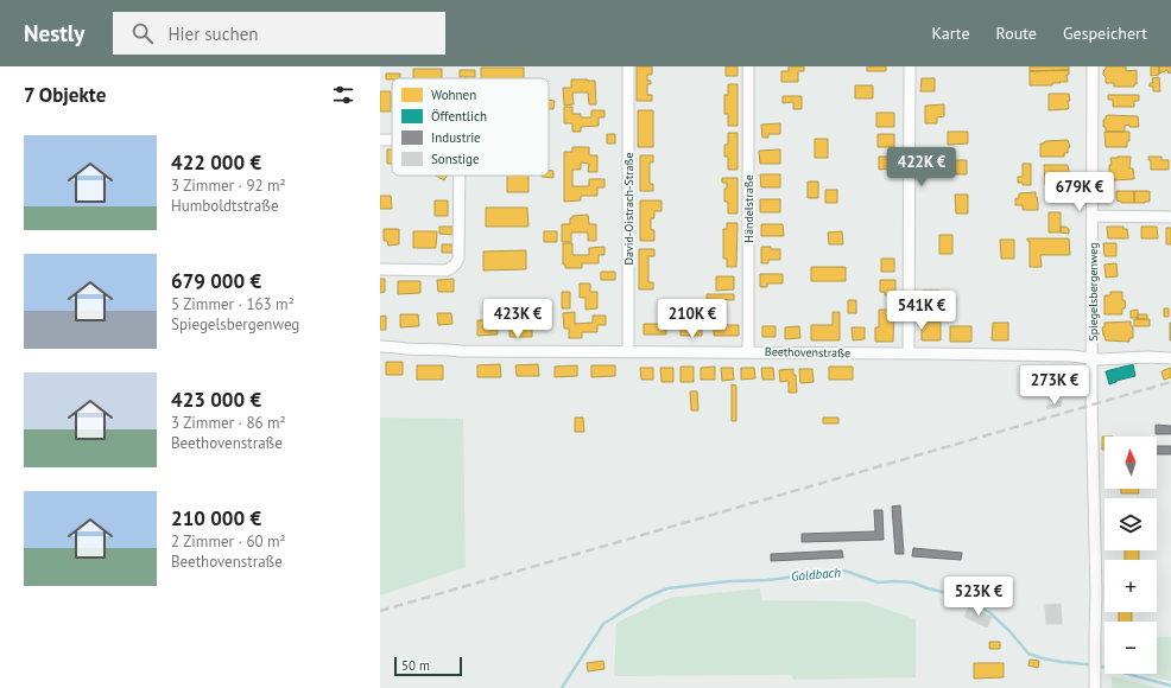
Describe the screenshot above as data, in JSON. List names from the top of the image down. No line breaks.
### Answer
{"streets":{"street":["David-Oistrach-Straße","Händelstraße","Spiegelsbergenweg","Beethovenstraße"]},"crossings":[["David-Oistrach-Straße","Beethovenstraße"],["Händelstraße","Beethovenstraße"],["Spiegelsbergenweg","Beethovenstraße"]],"water":["Goldbach"],"legend":["Wohnen","Öffentlich","Industrie","Sonstige"],"scale_bar":"50 m","north":"top","page":{"header":"Nestly","search":"Hier suchen","nav":["Karte","Route","Gespeichert"],"heading":"7 Objekte","list":[{"name":"422 000 €","note":"3 Zimmer · 92 m² · Humboldtstraße"},{"name":"679 000 €","note":"5 Zimmer · 163 m² · Spiegelsbergenweg"},{"name":"423 000 €","note":"3 Zimmer · 86 m² · Beethovenstraße"},{"name":"210 000 €","note":"2 Zimmer · 60 m² · Beethovenstraße"}],"price":["422K €","679K €","541K €","423K €","210K €","273K €","523K €"],"map_buttons":["+","−"],"scale":"50 m"}}
